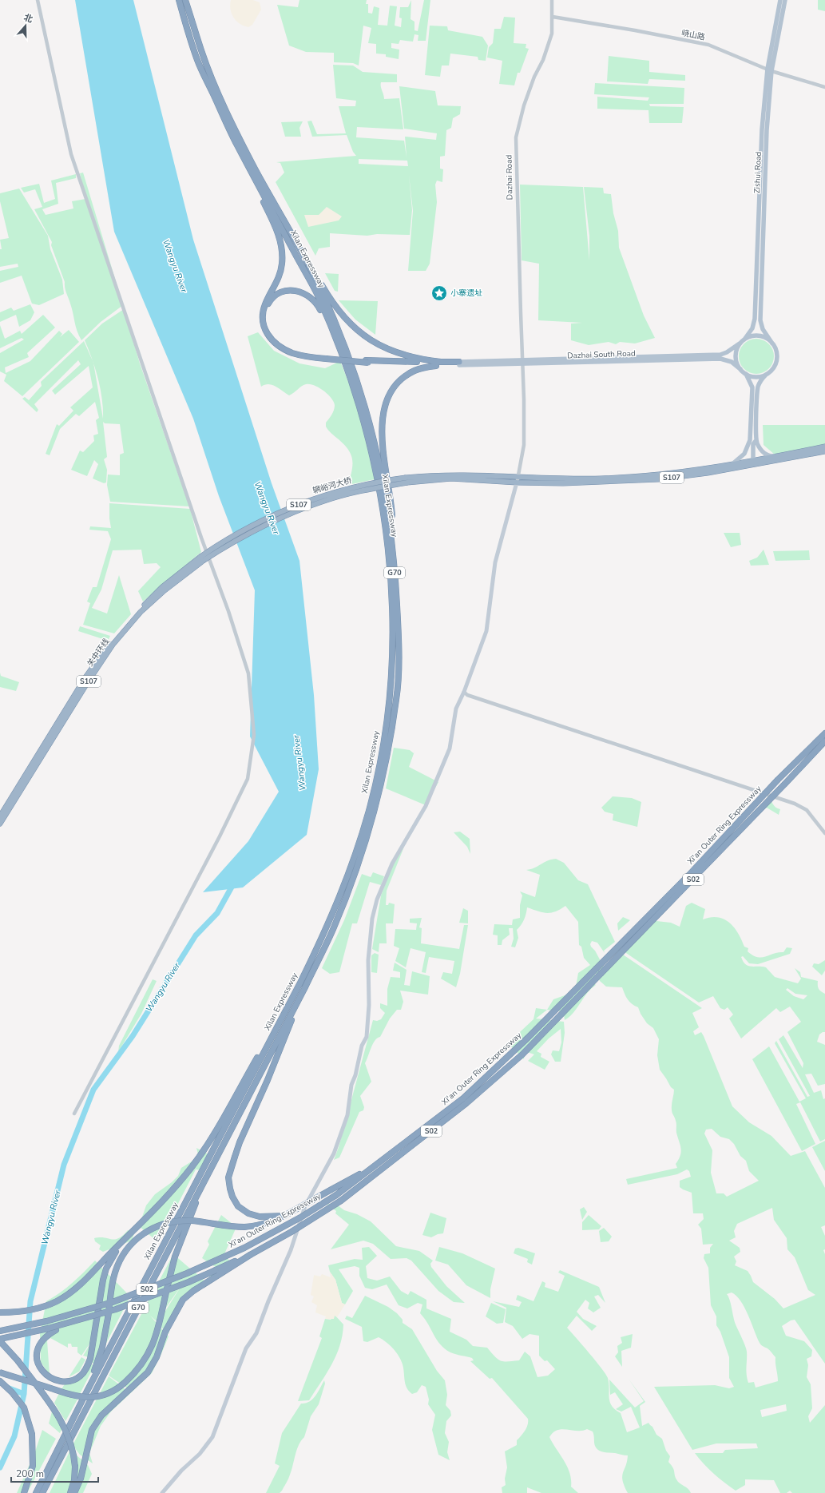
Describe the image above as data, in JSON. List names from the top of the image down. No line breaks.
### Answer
{"streets":{"highway":["Xilan Expressway","S107","辋峪河大桥","G70","关中环线","Xi'an Outer Ring Expressway","S02"],"main road":["Zishui Road","Dazhai South Road"],"street":["峣山路","Dazhai Road"]},"crossings":[["峣山路","Zishui Road"],["峣山路","Dazhai Road"],["Zishui Road","Dazhai South Road"],["Dazhai Road","Dazhai South Road"],["Dazhai Road","S107"],["S107","辋峪河大桥"],["辋峪河大桥","关中环线"]],"water":["Wangyu River"],"places":{"place":["小寨遗址"]},"scale_bar":"200 m","north":"top"}
